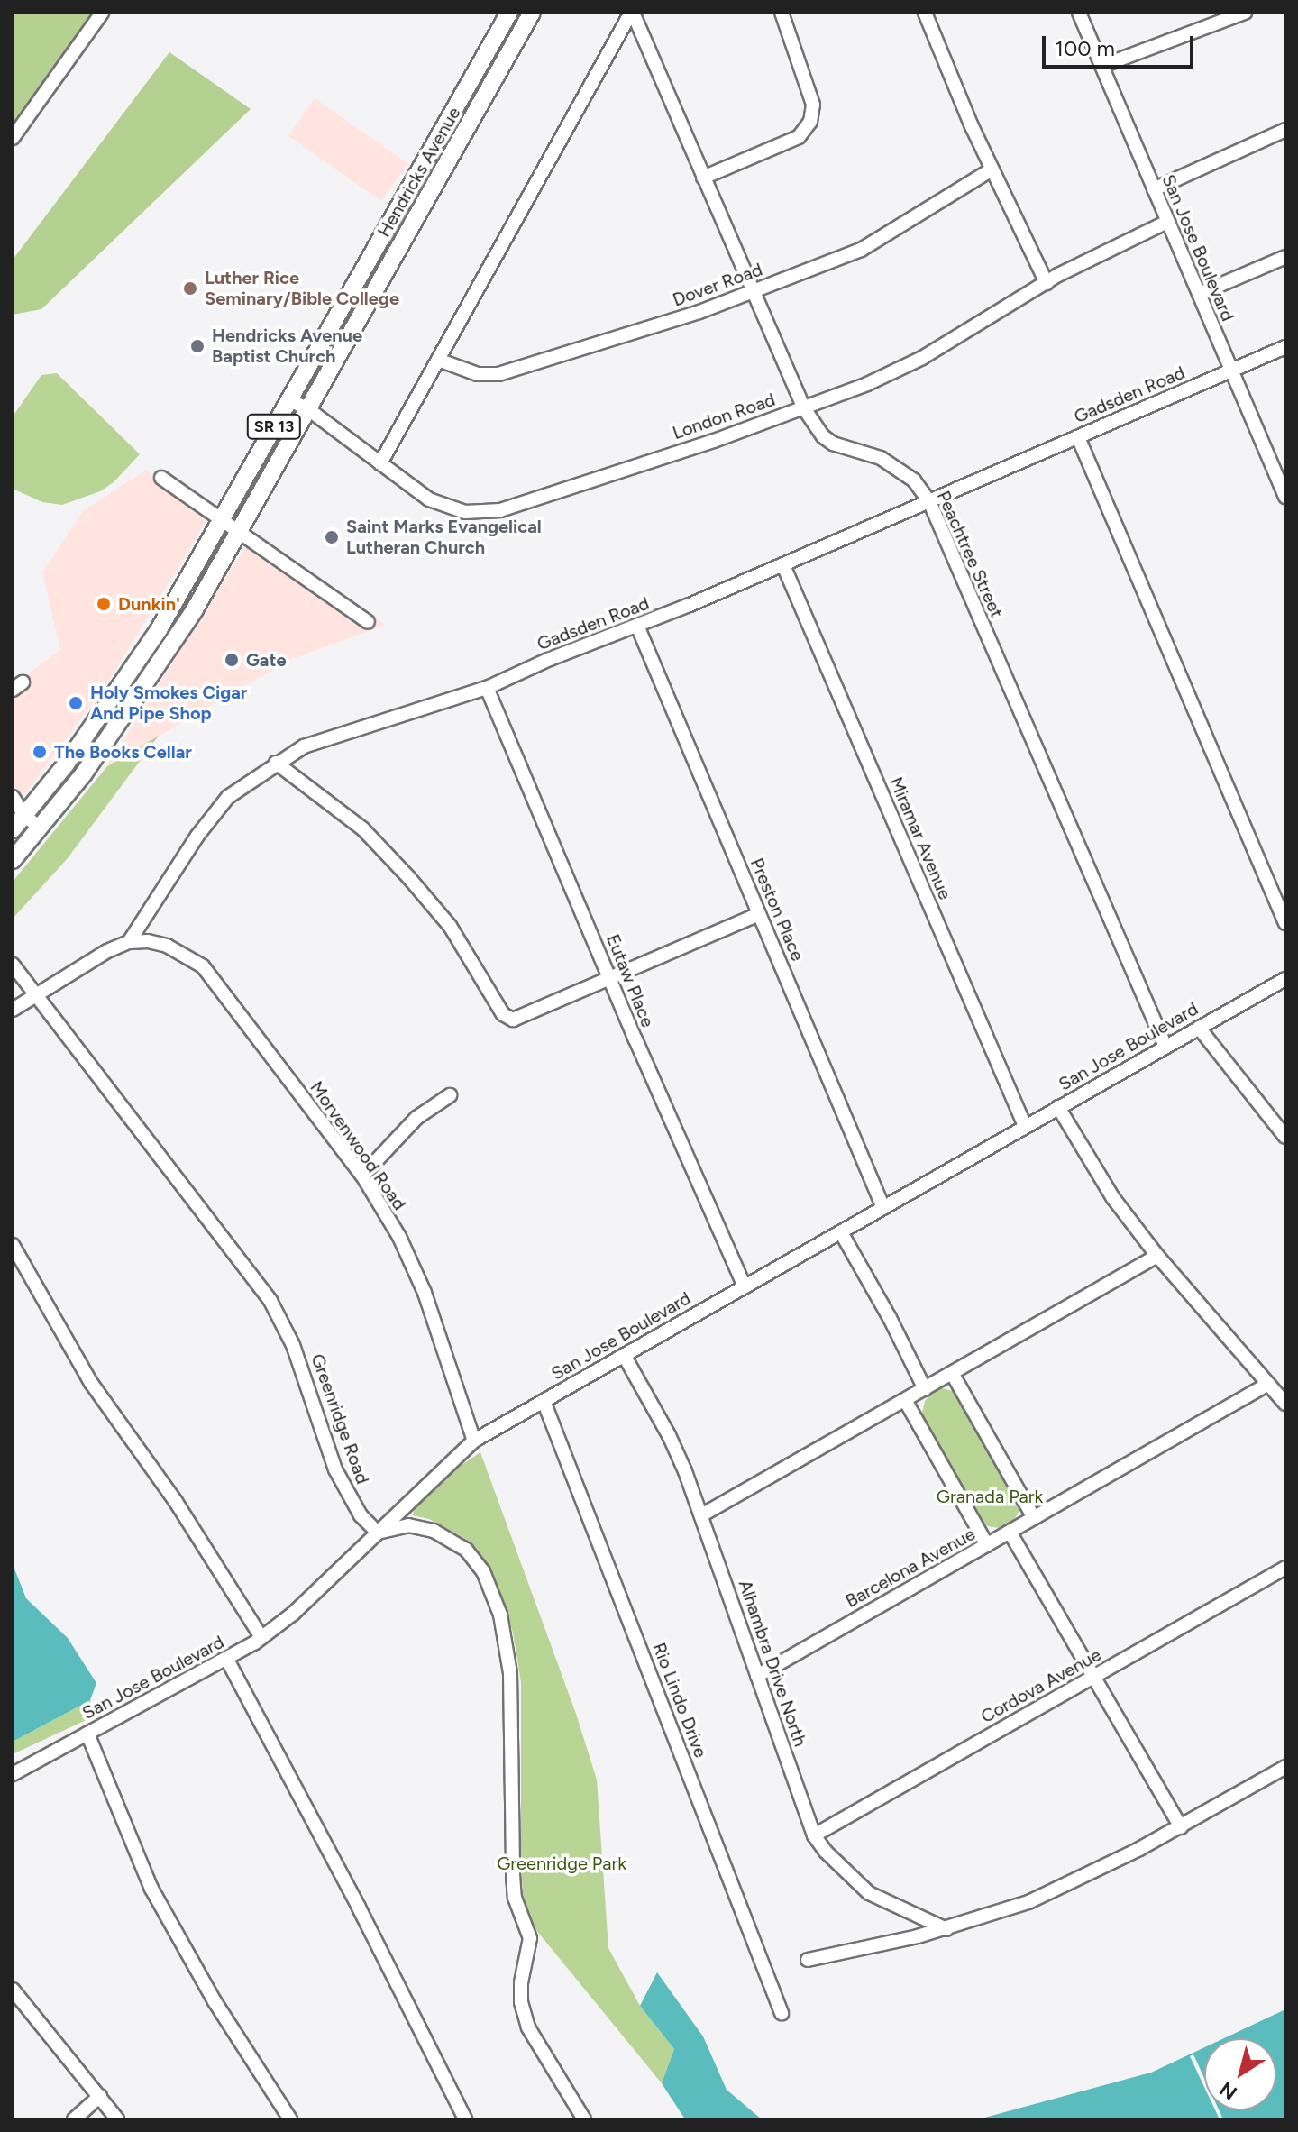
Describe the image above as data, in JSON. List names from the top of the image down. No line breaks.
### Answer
{"streets":{"main road":["Hendricks Avenue","SR 13"],"street":["San Jose Boulevard","Dover Road","Gadsden Road","London Road","Peachtree Street","Miramar Avenue","Preston Place","Eutaw Place","Morvenwood Road","Greenridge Road","Barcelona Avenue","Alhambra Drive North","Cordova Avenue","Rio Lindo Drive"]},"crossings":[["Hendricks Avenue","London Road"],["San Jose Boulevard","Gadsden Road"],["San Jose Boulevard","London Road"],["San Jose Boulevard","Peachtree Street"],["San Jose Boulevard","Miramar Avenue"],["San Jose Boulevard","Preston Place"],["San Jose Boulevard","Eutaw Place"],["San Jose Boulevard","Morvenwood Road"],["San Jose Boulevard","Greenridge Road"],["San Jose Boulevard","Alhambra Drive North"],["San Jose Boulevard","Rio Lindo Drive"],["Dover Road","Peachtree Street"],["Gadsden Road","Peachtree Street"],["Gadsden Road","Miramar Avenue"],["Gadsden Road","Preston Place"],["Gadsden Road","Eutaw Place"],["Gadsden Road","Morvenwood Road"],["Gadsden Road","Greenridge Road"],["London Road","Peachtree Street"],["Barcelona Avenue","Alhambra Drive North"],["Alhambra Drive North","Cordova Avenue"]],"parks":["Granada Park","Greenridge Park"],"places":["Luther Rice Seminary/Bible College","Hendricks Avenue Baptist Church","Saint Marks Evangelical Lutheran Church","Dunkin'","Gate","Holy Smokes Cigar And Pipe Shop","The Books Cellar"],"scale_bar":"100 m","north":"bottom left"}
